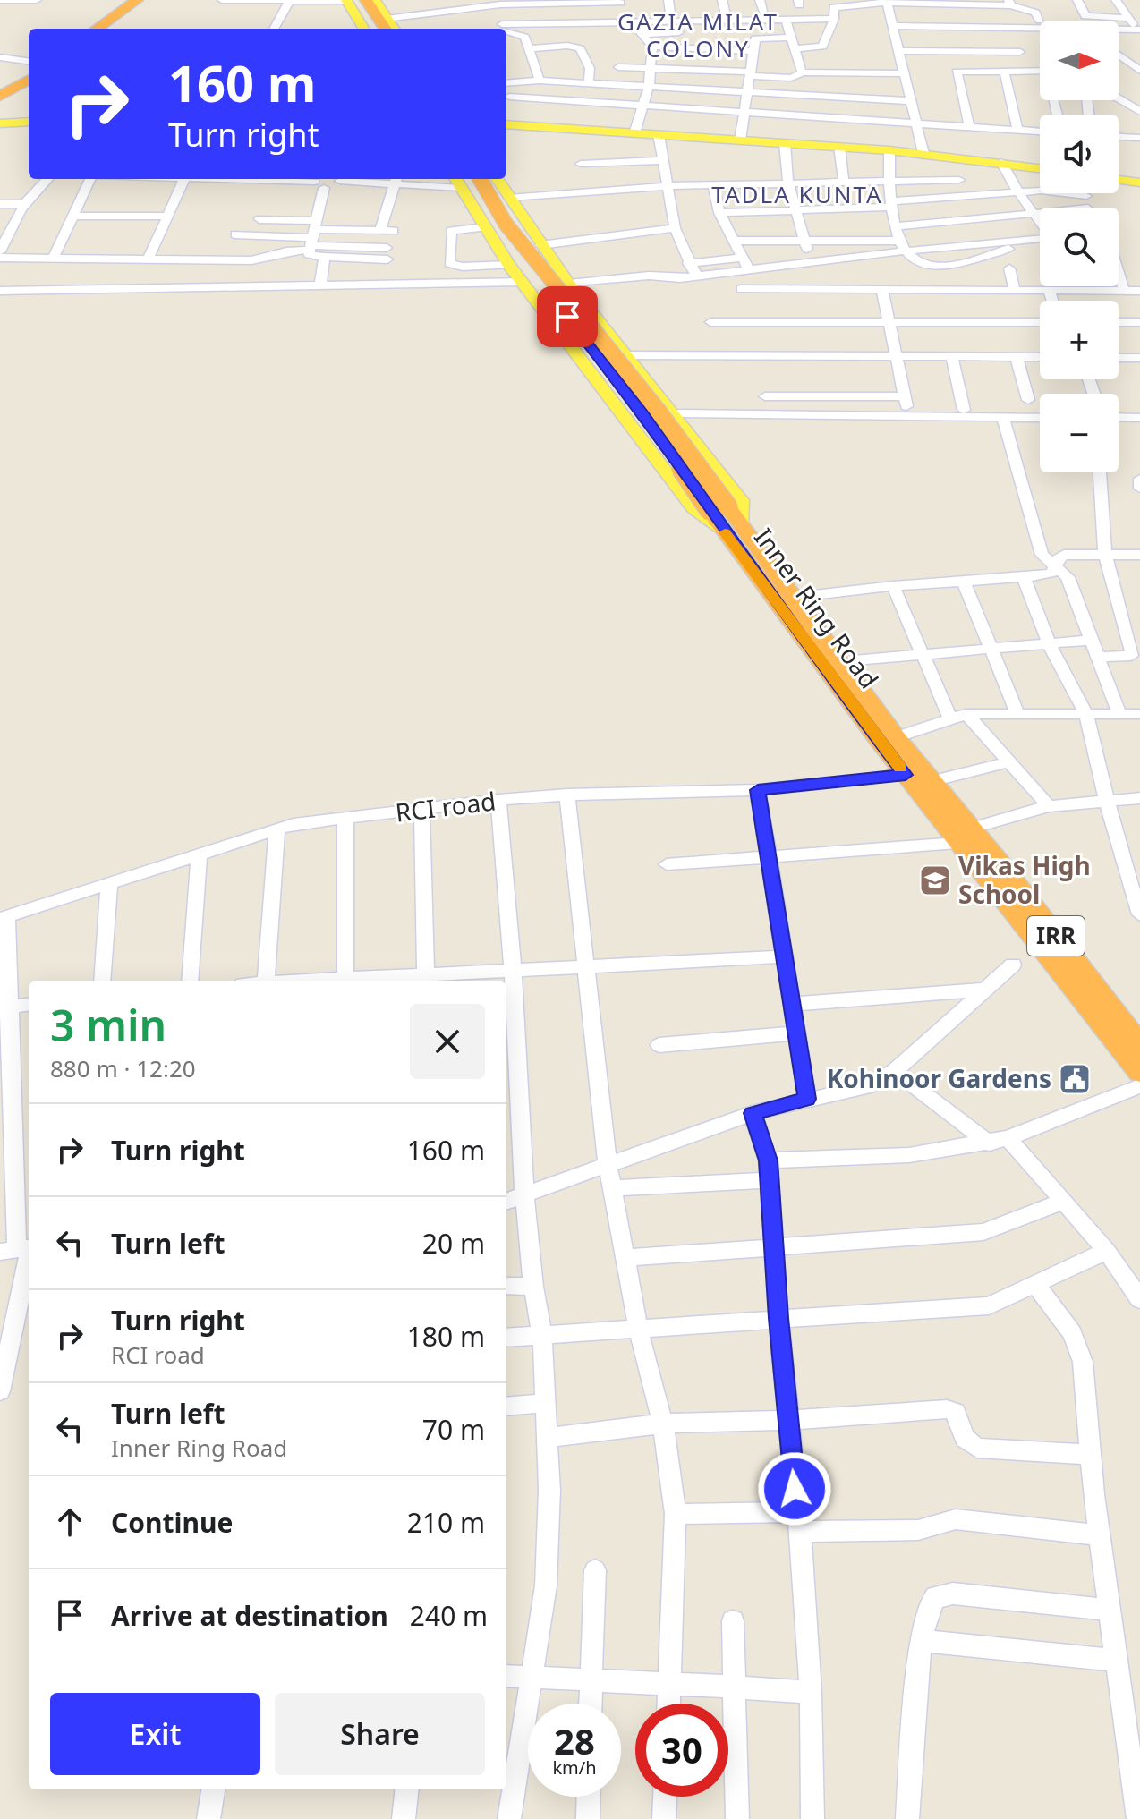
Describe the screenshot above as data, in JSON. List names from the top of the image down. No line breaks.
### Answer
{"streets":{"highway":["Inner Ring Road","IRR"],"street":["RCI road"]},"crossings":[["Inner Ring Road","RCI road"],["Inner Ring Road","IRR"]],"districts":["GAZIA MILAT COLONY","TADLA KUNTA"],"places":{"school or university":["Vikas High School"],"public building":["Kohinoor Gardens"]},"north":"right","page":{"map_buttons":["+","−"],"turn":["160 m","Turn right"],"heading":["3 min","880 m · 12:20"],"list":[{"name":"Turn right","value":"160 m"},{"name":"Turn left","value":"20 m"},{"name":"Turn right","note":"RCI road","value":"180 m"},{"name":"Turn left","note":"Inner Ring Road","value":"70 m"},{"name":"Continue","value":"210 m"},{"name":"Arrive at destination","value":"240 m"}],"buttons":["Exit","Share"],"speed":"28 km/h","limit":"30"}}
